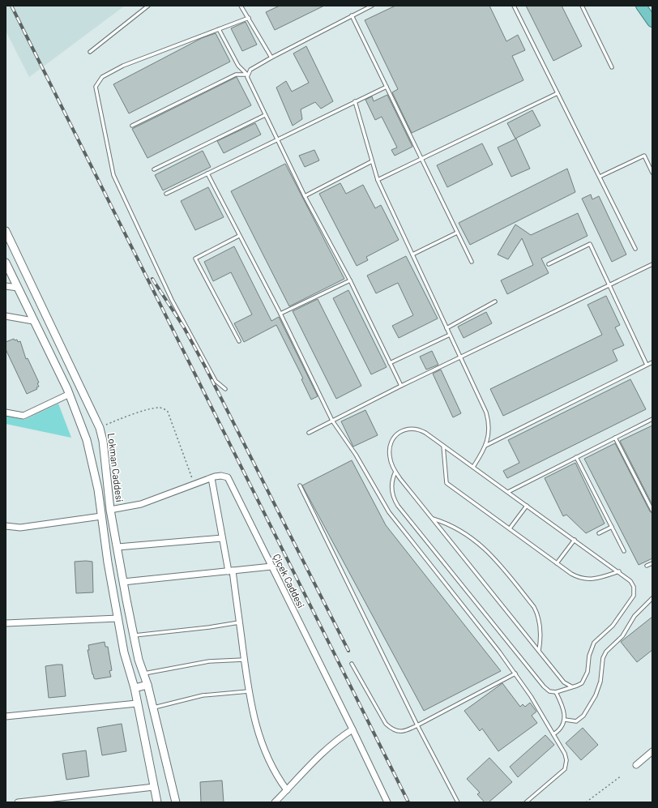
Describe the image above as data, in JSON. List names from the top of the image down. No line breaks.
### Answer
{"streets":{"street":["Lokman Caddesi","Çiçek Caddesi"]},"crossings":[["Lokman Caddesi","Çiçek Caddesi"]]}
